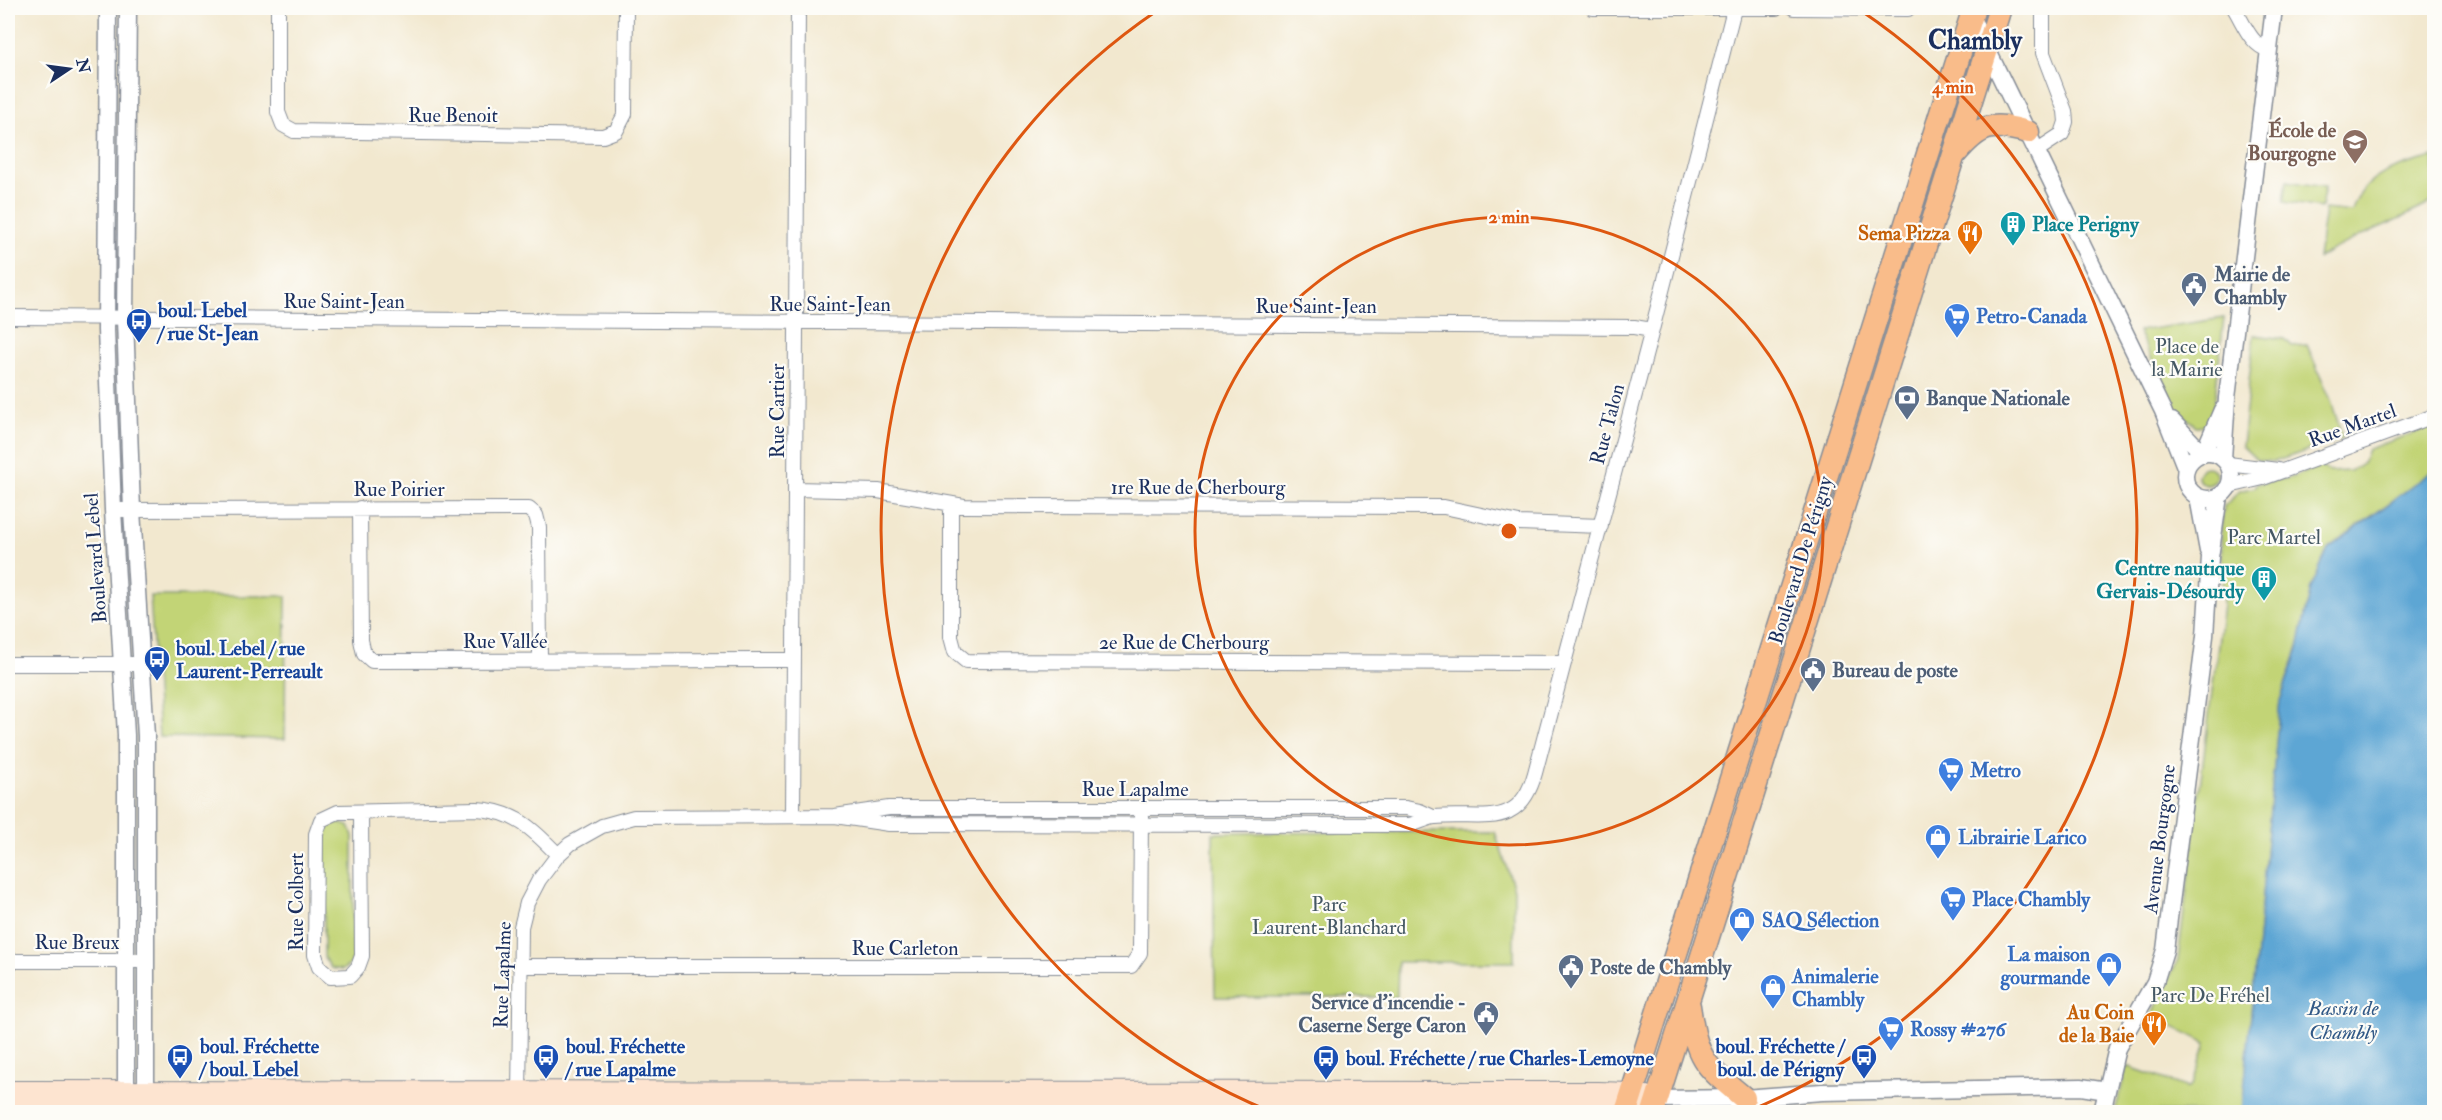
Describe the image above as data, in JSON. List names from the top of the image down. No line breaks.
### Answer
{"streets":{"main road":["Boulevard De Périgny"],"street":["Rue Benoit","Rue Saint-Jean","Rue Cartier","Rue Talon","Rue Martel","1re Rue de Cherbourg","Rue Poirier","Boulevard Lebel","Rue Vallée","2e Rue de Cherbourg","Rue Lapalme","Avenue Bourgogne","Rue Colbert","Rue Breux","Rue Carleton"]},"crossings":[["Rue Saint-Jean","Rue Cartier"],["Rue Saint-Jean","Rue Talon"],["Rue Saint-Jean","Boulevard Lebel"],["Rue Cartier","1re Rue de Cherbourg"],["Rue Cartier","Rue Vallée"],["Rue Cartier","Rue Lapalme"],["Rue Talon","1re Rue de Cherbourg"],["Rue Talon","2e Rue de Cherbourg"],["Rue Talon","Rue Lapalme"],["Rue Martel","Avenue Bourgogne"],["1re Rue de Cherbourg","2e Rue de Cherbourg"],["Rue Poirier","Boulevard Lebel"],["Rue Poirier","Rue Vallée"],["Boulevard Lebel","Rue Breux"],["Rue Lapalme","Rue Colbert"],["Rue Lapalme","Rue Carleton"]],"districts":["Chambly"],"water":["Bassin de Chambly"],"parks":["Place de la Mairie","Parc Martel","Parc Laurent-Blanchard","Parc De Fréhel"],"places":{"school or university":["École de Bourgogne"],"building":["Place Perigny","Centre nautique Gervais-Désourdy"],"restaurant":["Sema Pizza","Au Coin de la Baie"],"public building":["Mairie de Chambly","Bureau de poste","Poste de Chambly","Service d'incendie - Caserne Serge Caron"],"supermarket":["Petro-Canada","Metro","Place Chambly","Rossy #276"],"bus stop":["boul. Lebel / rue St-Jean","boul. Lebel / rue Laurent-Perreault","boul. Fréchette / boul. Lebel","boul. Fréchette / rue Lapalme","boul. Fréchette / boul. de Périgny","boul. Fréchette / rue Charles-Lemoyne"],"bank":["Banque Nationale"],"shop":["Librairie Larico","SAQ Sélection","La maison gourmande","Animalerie Chambly"]},"north":"right","rings":["4 min","2 min"]}
